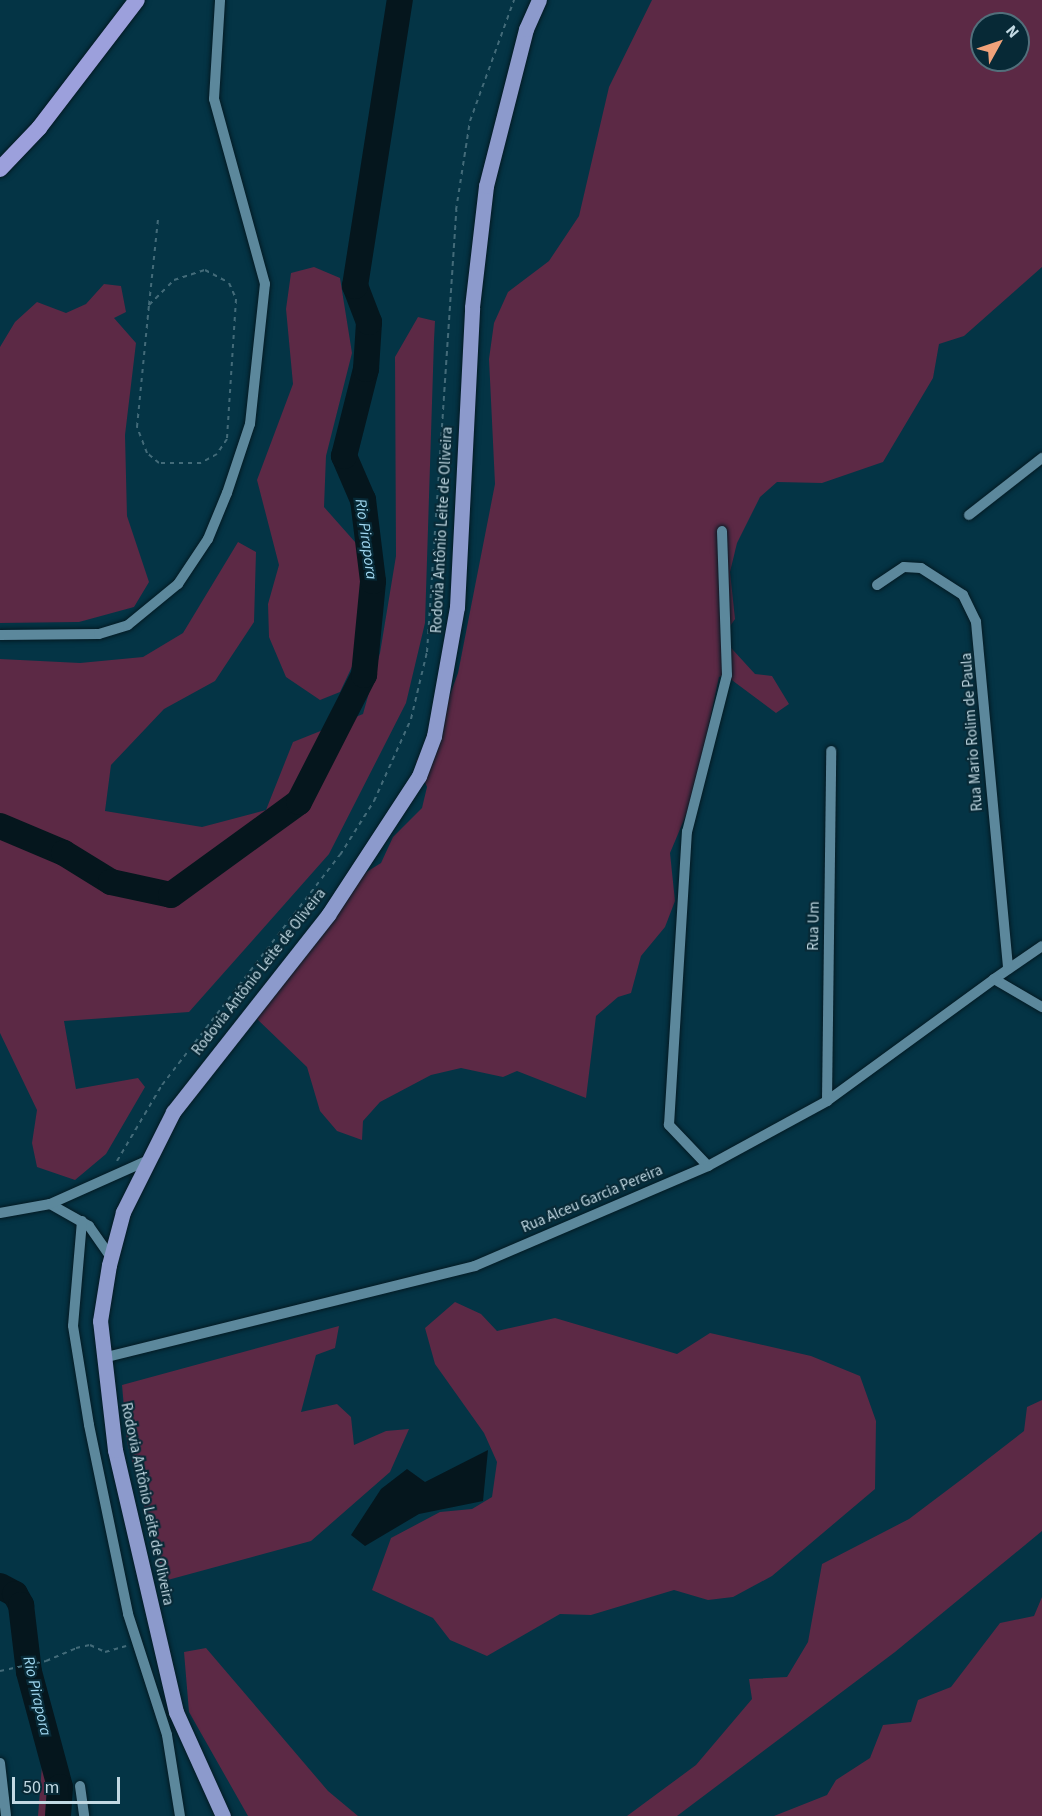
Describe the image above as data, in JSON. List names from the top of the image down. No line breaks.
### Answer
{"streets":{"main road":["Rodovia Antônio Leite de Oliveira"],"street":["Rua Mario Rolim de Paula","Rua Um","Rua Alceu Garcia Pereira"]},"crossings":[["Rodovia Antônio Leite de Oliveira","Rua Alceu Garcia Pereira"],["Rua Mario Rolim de Paula","Rua Alceu Garcia Pereira"],["Rua Um","Rua Alceu Garcia Pereira"]],"water":["Rio Pirapora"],"scale_bar":"50 m","north":"top right"}
